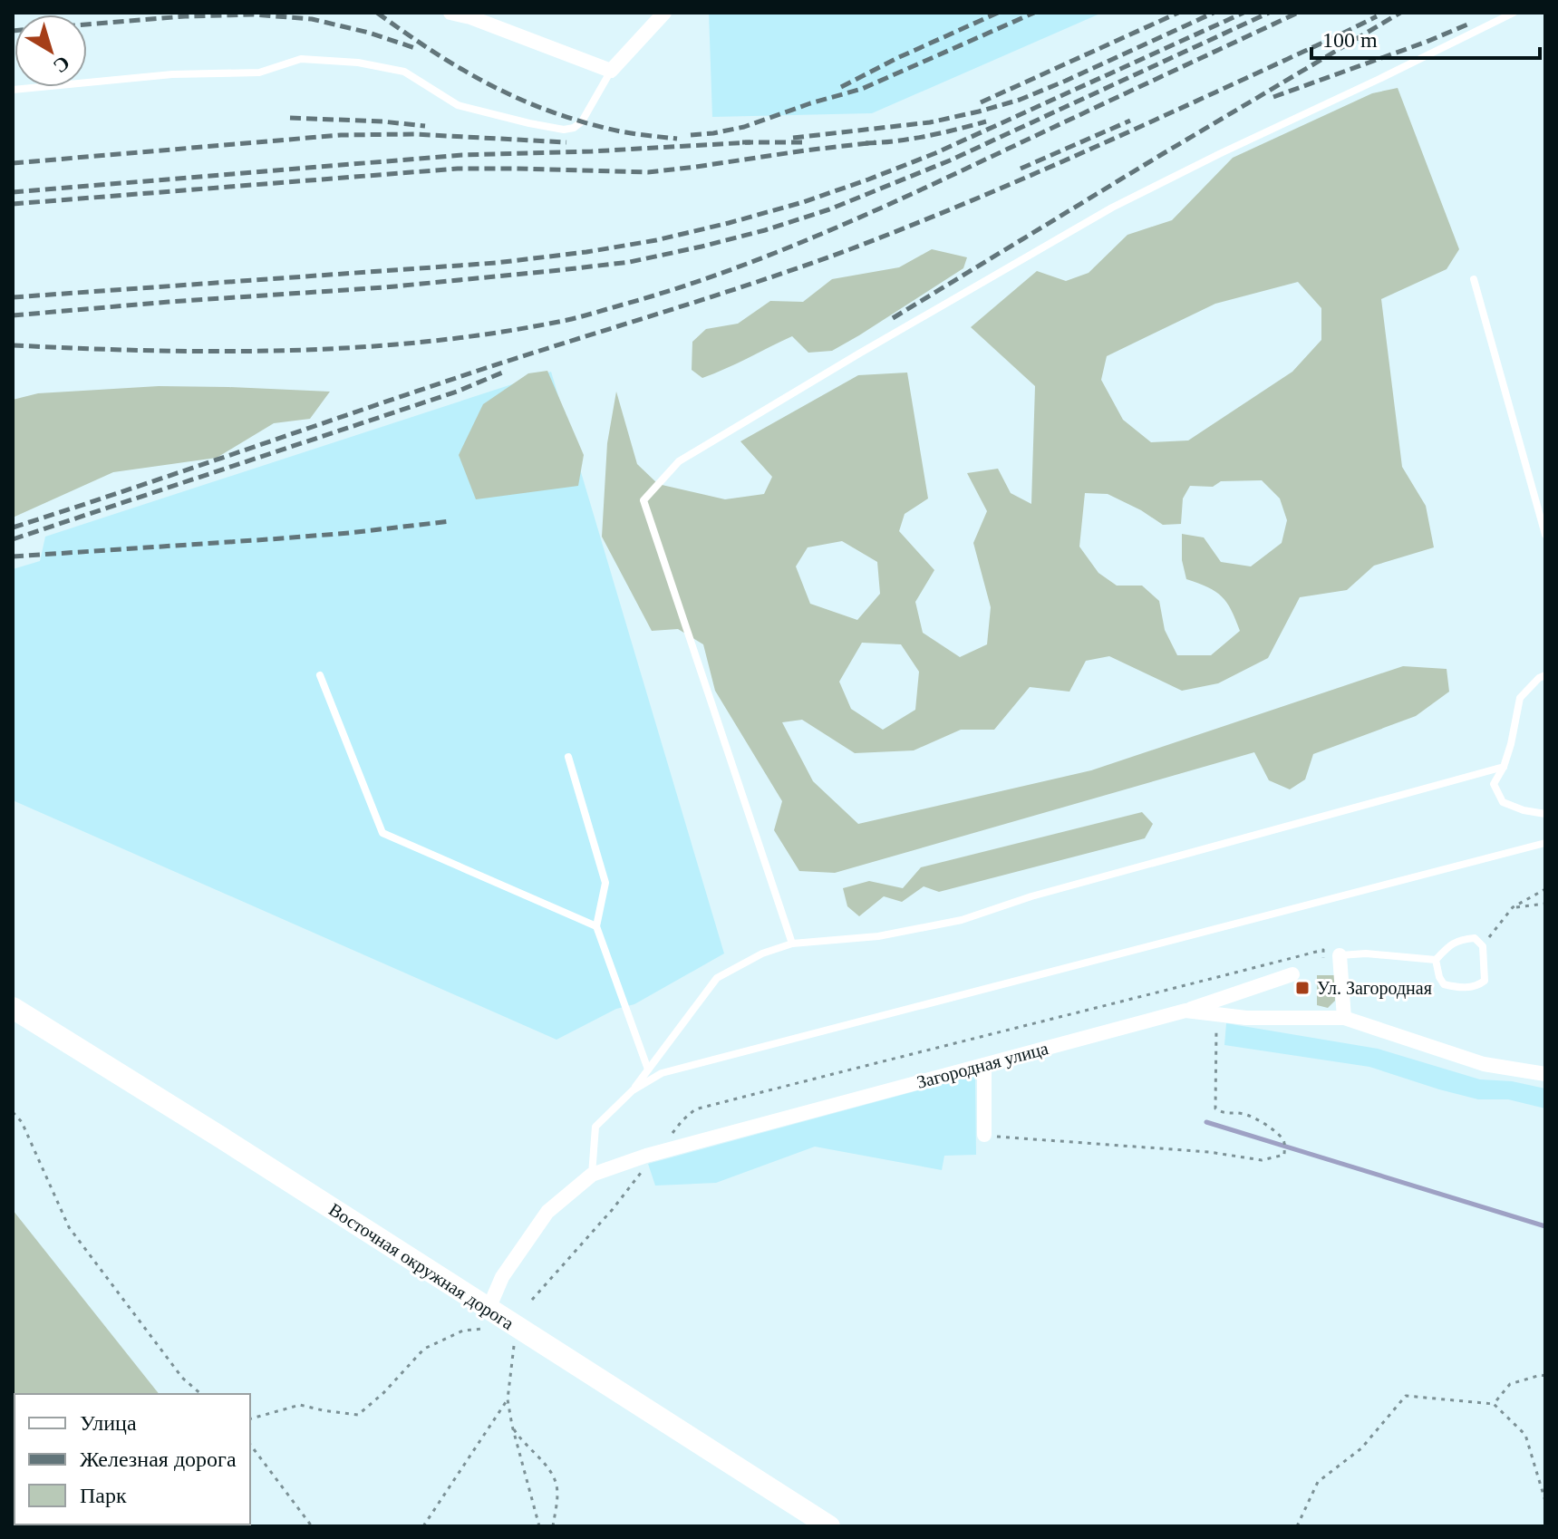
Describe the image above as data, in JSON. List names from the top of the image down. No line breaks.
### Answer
{"streets":{"main road":["Восточная окружная дорога"],"street":["Загородная улица"]},"crossings":[["Загородная улица","Восточная окружная дорога"]],"places":{"transit":["Ул. Загородная"]},"legend":["Улица","Железная дорога","Парк"],"scale_bar":"100 m","north":"bottom right"}
